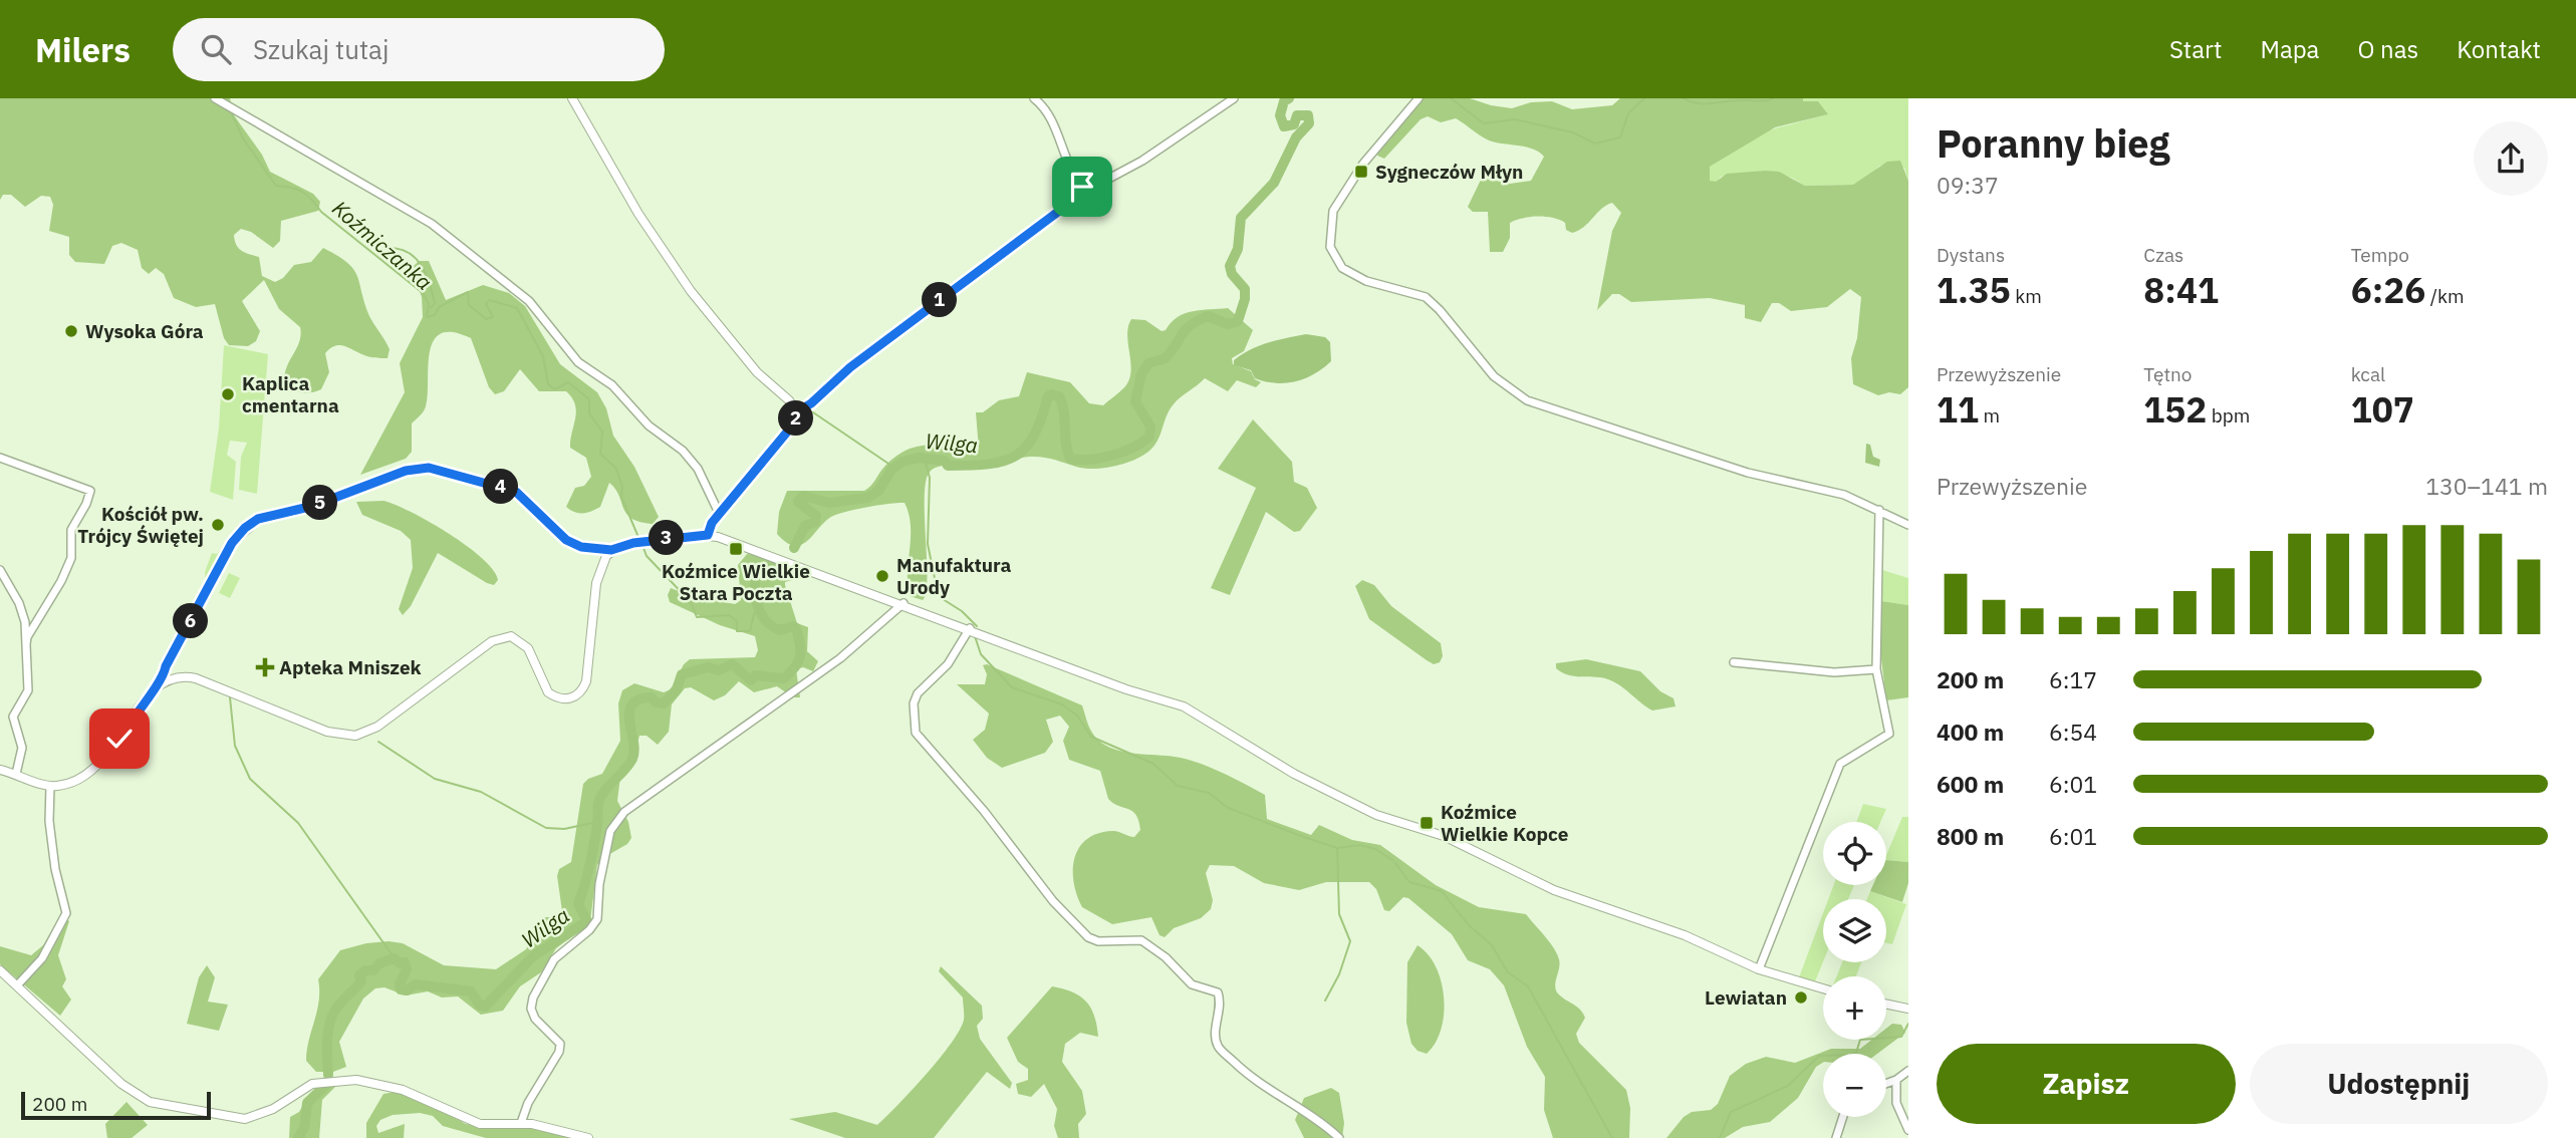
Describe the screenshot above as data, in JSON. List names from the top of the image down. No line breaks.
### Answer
{"water":["Koźmiczanka","Wilga"],"places":{"transit":["Sygneczów Młyn","Koźmice Wielkie Stara Poczta","Koźmice Wielkie Kopce"],"other":["Wysoka Góra","Kaplica cmentarna","Kościół pw. Trójcy Świętej","Manufaktura Urody","Lewiatan"],"health":["Apteka Mniszek"]},"scale_bar":"200 m","page":{"header":"Milers","search":"Szukaj tutaj","nav":["Start","Mapa","O nas","Kontakt"],"heading":["Poranny bieg","09:37"],"stats":[["Dystans","1.35 km"],["Czas","8:41"],["Tempo","6:26 /km"],["Przewyższenie","11 m"],["Tętno","152 bpm"],["kcal","107"]],"pins":["1","2","4","5","3","6"],"chart":["Przewyższenie","130–141 m"],"list":[{"name":"200 m","note":"6:17"},{"name":"400 m","note":"6:54"},{"name":"600 m","note":"6:01"},{"name":"800 m","note":"6:01"}],"map_buttons":["+","−"],"buttons":["Zapisz","Udostępnij"],"scale":"200 m"}}
